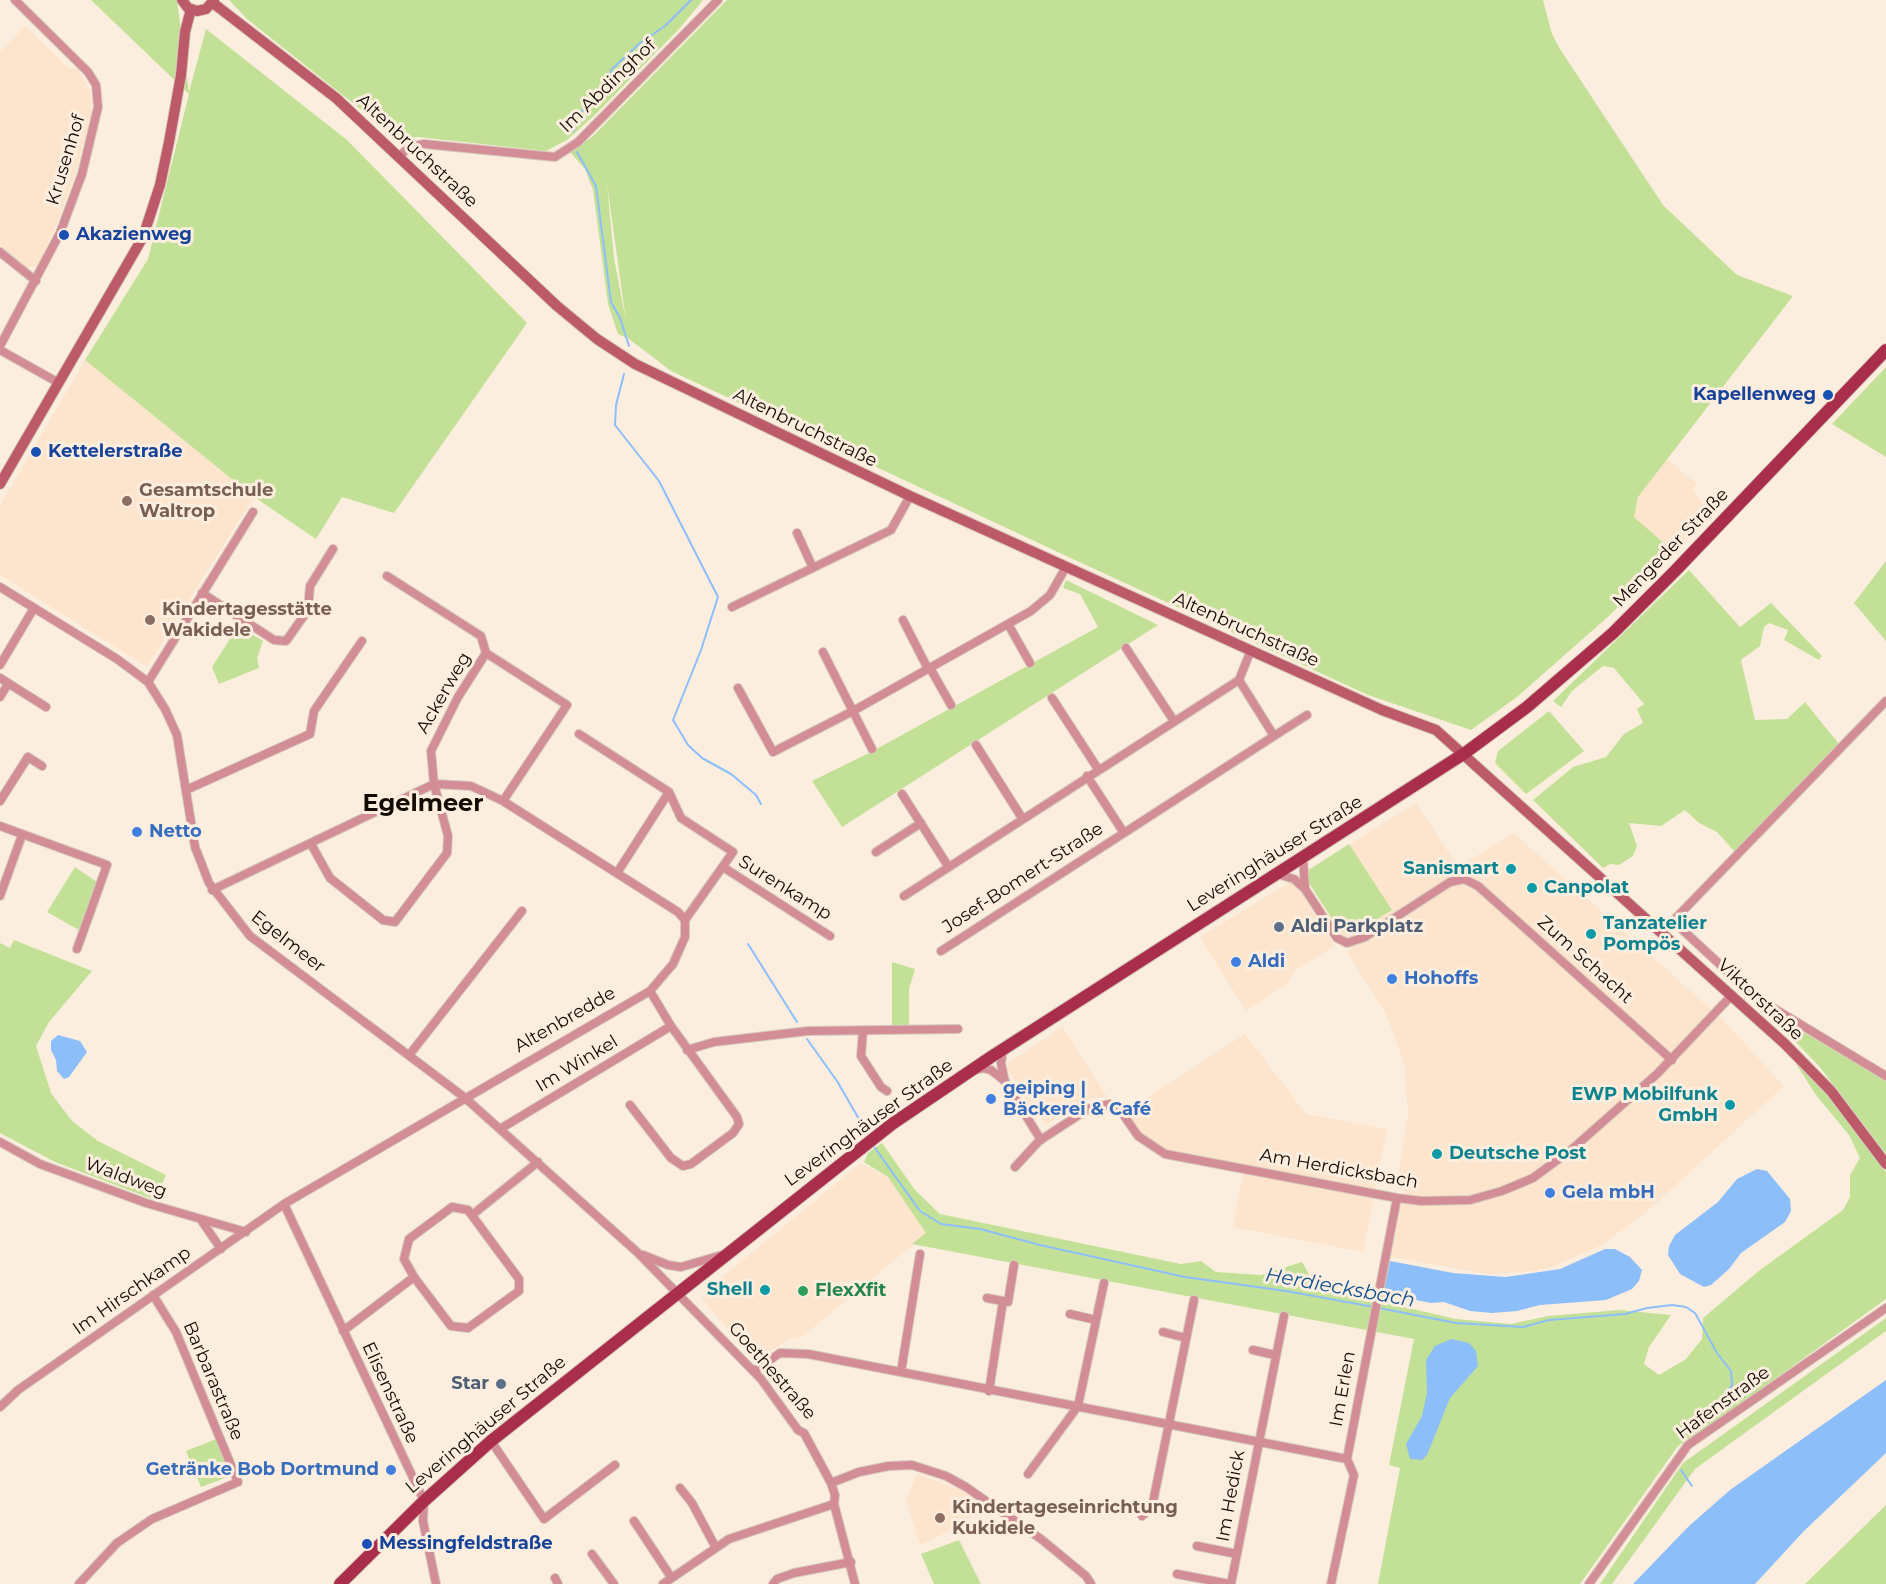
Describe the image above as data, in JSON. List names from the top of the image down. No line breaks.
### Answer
{"streets":{"main road":["Mengeder Straße","Leveringhäuser Straße"],"street":["Im Abdinghof","Altenbruchstraße","Krusenhof","Ackerweg","Josef-Bomert-Straße","Surenkamp","Egelmeer","Zum Schacht","Viktorstraße","Altenbredde","Im Winkel","Am Herdicksbach","Waldweg","Im Hirschkamp","Goethestraße","Barbarastraße","Im Erlen","Elisenstraße","Hafenstraße","Im Hedick"]},"crossings":[["Im Abdinghof","Altenbruchstraße"],["Altenbruchstraße","Mengeder Straße"],["Altenbruchstraße","Leveringhäuser Straße"],["Altenbruchstraße","Viktorstraße"],["Mengeder Straße","Leveringhäuser Straße"],["Mengeder Straße","Viktorstraße"],["Leveringhäuser Straße","Egelmeer"],["Leveringhäuser Straße","Zum Schacht"],["Leveringhäuser Straße","Viktorstraße"],["Leveringhäuser Straße","Goethestraße"],["Leveringhäuser Straße","Elisenstraße"],["Surenkamp","Altenbredde"],["Egelmeer","Altenbredde"],["Egelmeer","Im Winkel"],["Egelmeer","Goethestraße"],["Zum Schacht","Am Herdicksbach"],["Viktorstraße","Am Herdicksbach"],["Altenbredde","Im Hirschkamp"],["Altenbredde","Elisenstraße"],["Am Herdicksbach","Im Erlen"],["Waldweg","Im Hirschkamp"],["Im Hirschkamp","Barbarastraße"],["Im Hirschkamp","Elisenstraße"]],"districts":["Egelmeer"],"water":["Herdiecksbach"],"places":["Akazienweg","Kapellenweg","Kettelerstraße","Gesamtschule Waltrop","Kindertagesstätte Wakidele","Netto","Sanismart","Canpolat","Aldi Parkplatz","Tanzatelier Pompös","Aldi","Hohoffs","geiping | Bäckerei & Café","EWP Mobilfunk GmbH","Deutsche Post","Gela mbH","Shell","FlexXfit","Star","Getränke Bob Dortmund","Kindertageseinrichtung Kukidele","Messingfeldstraße"]}
